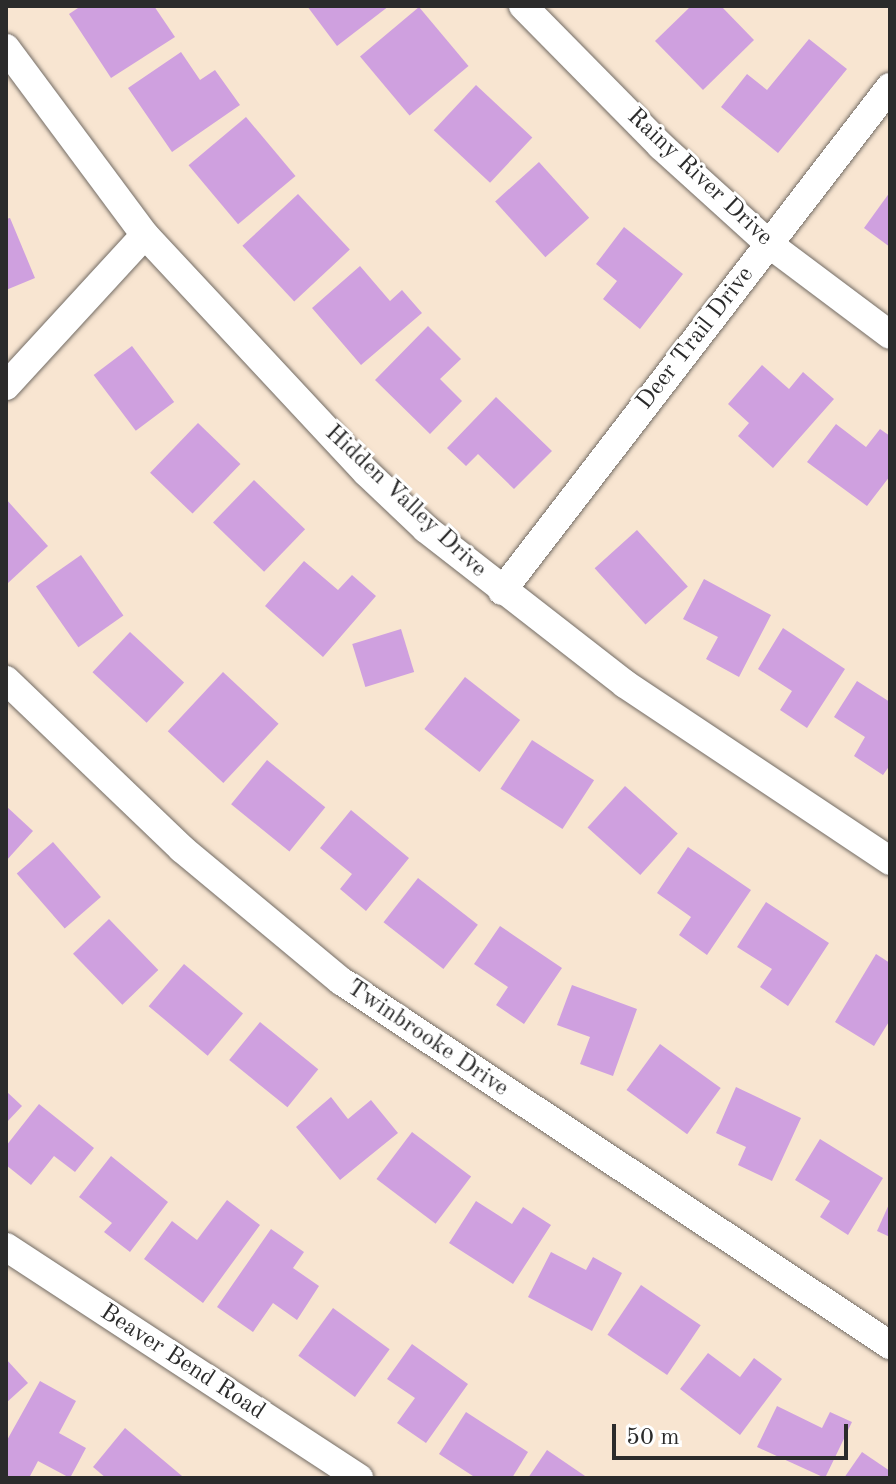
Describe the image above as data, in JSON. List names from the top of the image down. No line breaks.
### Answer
{"streets":{"street":["Rainy River Drive","Deer Trail Drive","Hidden Valley Drive","Twinbrooke Drive","Beaver Bend Road"]},"crossings":[["Rainy River Drive","Deer Trail Drive"],["Deer Trail Drive","Hidden Valley Drive"]],"scale_bar":"50 m"}
